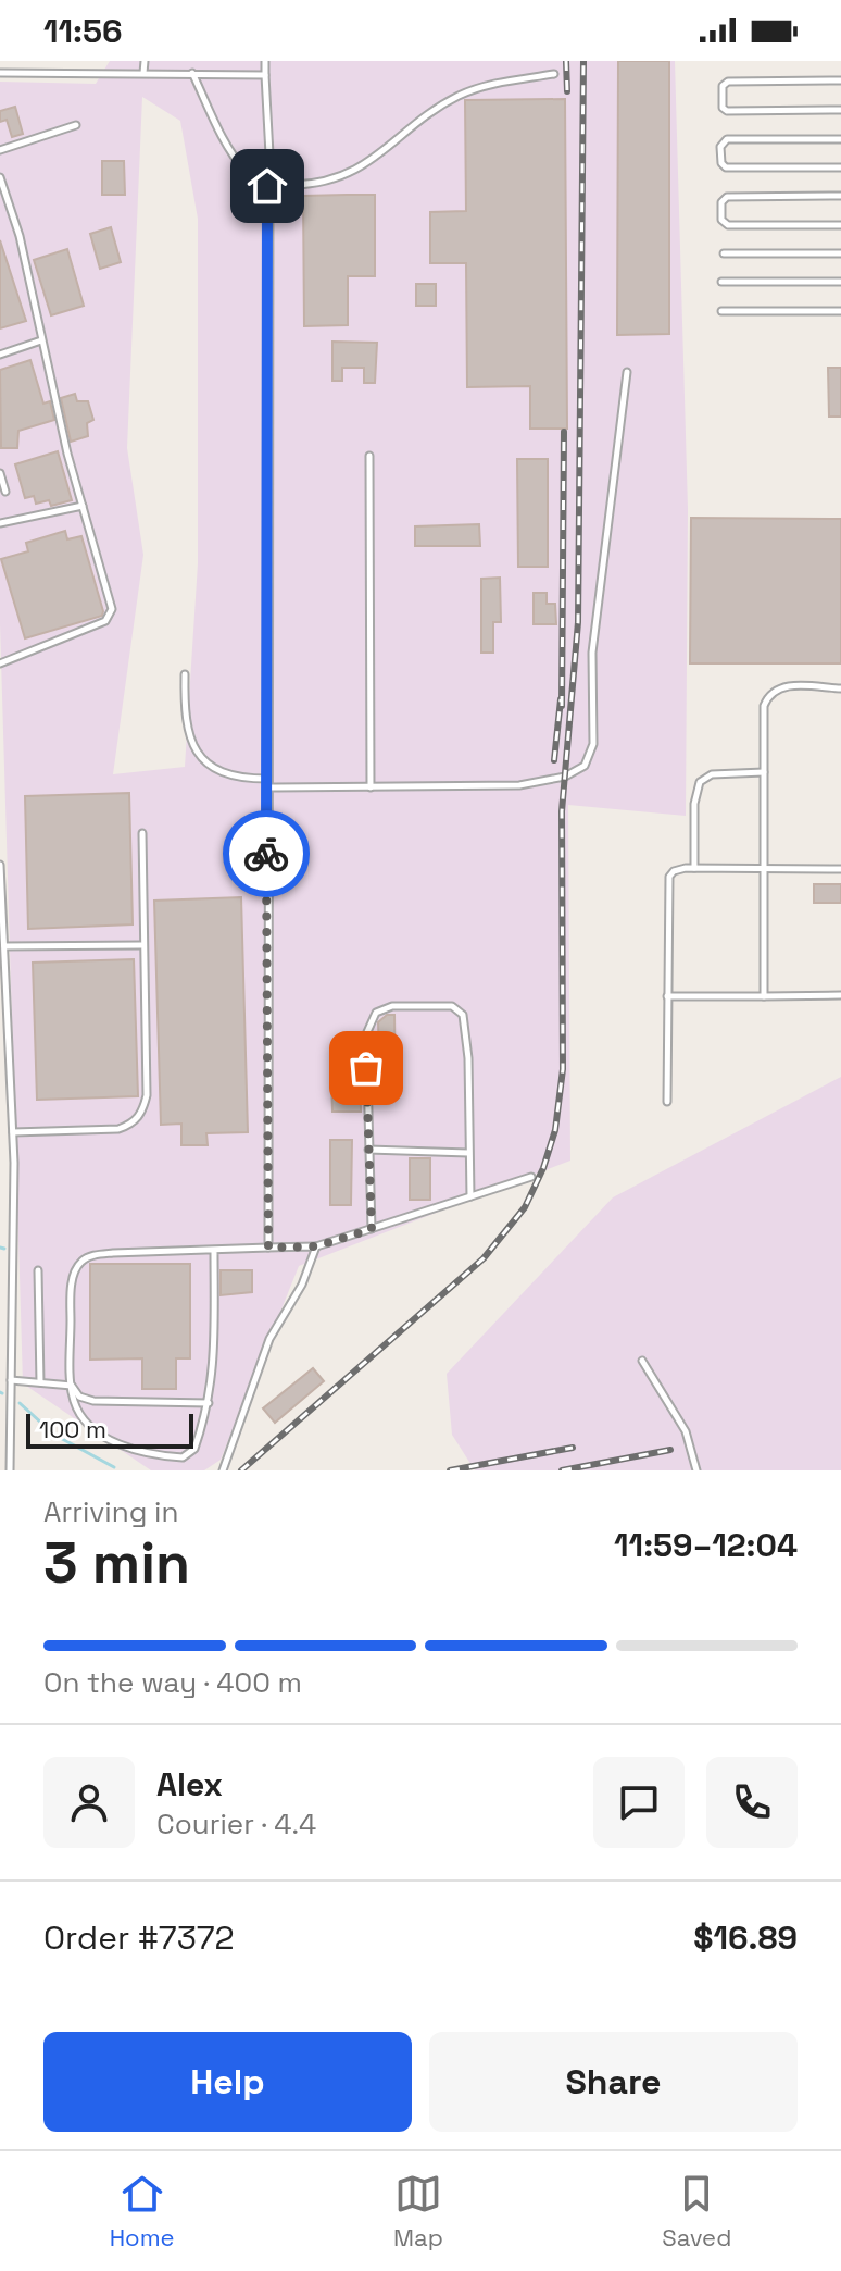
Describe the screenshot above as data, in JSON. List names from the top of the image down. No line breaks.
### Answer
{"scale_bar":"100 m","page":{"status":"11:56","scale":"100 m","heading":["3 min","Arriving in","11:59–12:04"],"panel":["Alex","Courier · 4.4","Order #7372","$16.89"],"bar":"On the way · 400 m","buttons":["Help","Share"],"tabs":["Home","Map","Saved"]}}
